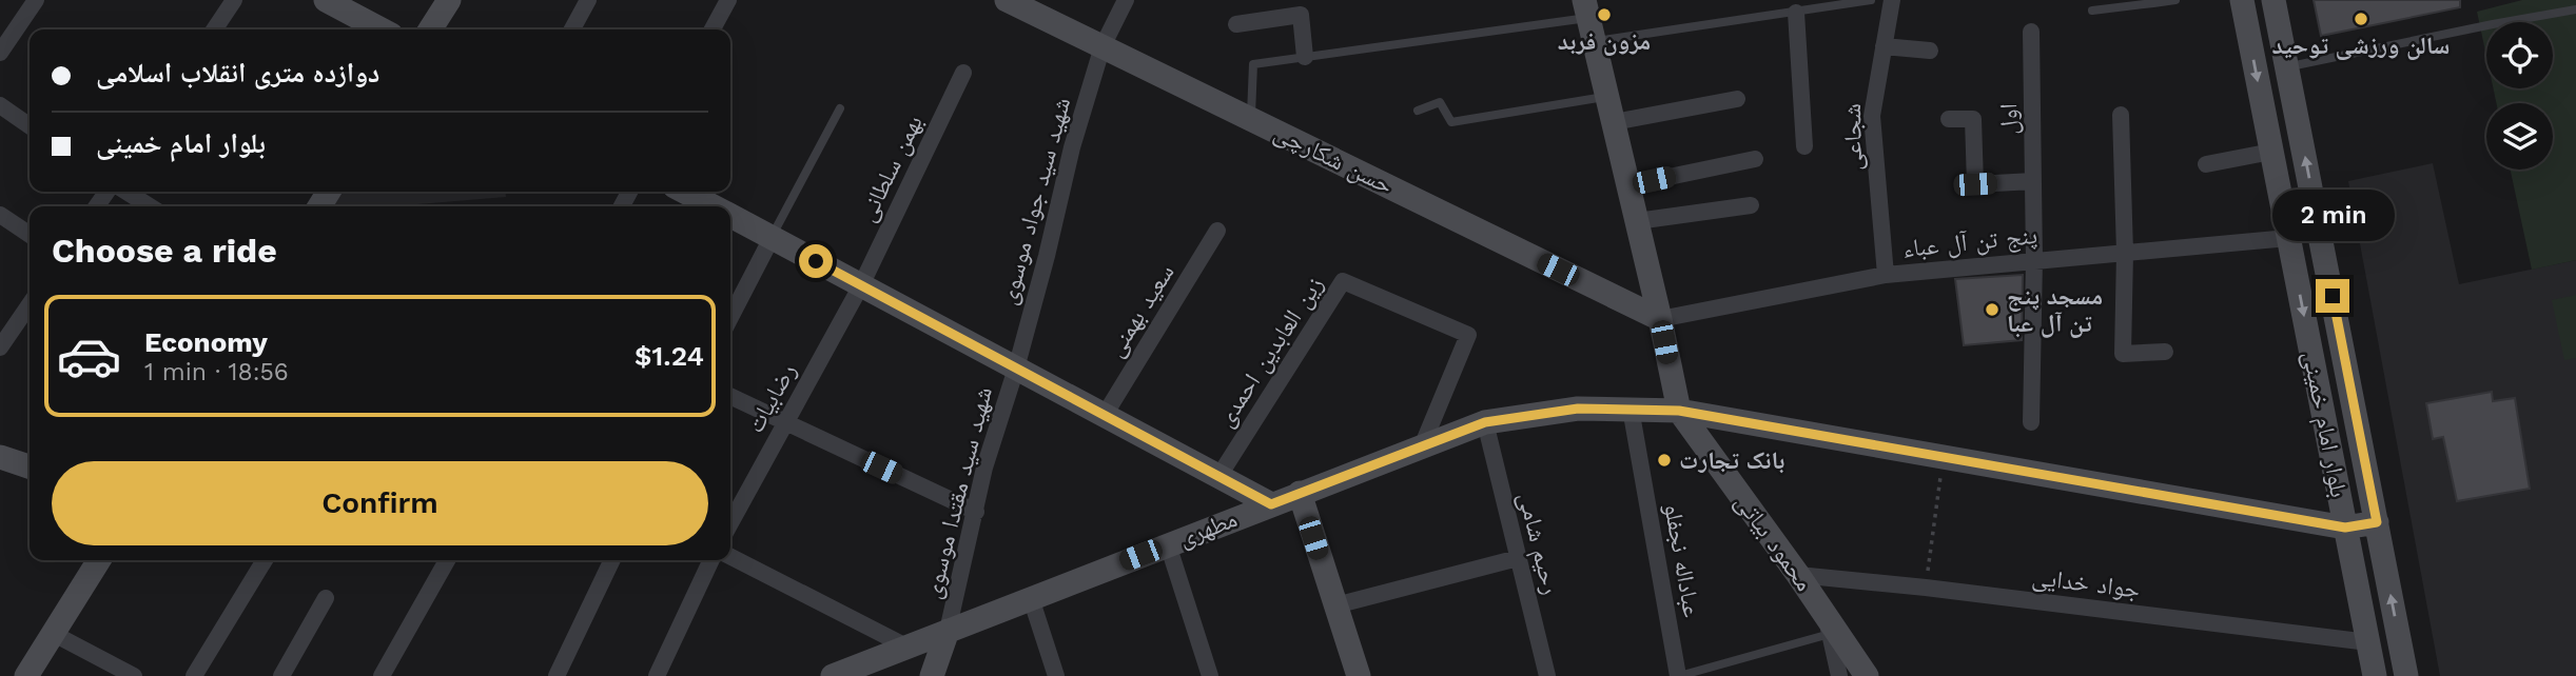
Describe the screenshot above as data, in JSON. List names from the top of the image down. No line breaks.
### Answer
{"streets":{"main road":["حسن شکارچی","بلوار امام خمینی","مطهری","محمود بیاتی"],"street":["اول","شجاعی","بهمن سلطانی","شهید سید جواد موسوی","پنج تن آل عباء","سعید بهمنی","زین العابدین احمدی","رضابیات","شهید سید مقتدا موسوی","رحیم شامی","عباداله نجفلو","جواد خدایی"]},"crossings":[["اول","پنج تن آل عباء"],["شجاعی","پنج تن آل عباء"],["حسن شکارچی","شهید سید جواد موسوی"],["حسن شکارچی","پنج تن آل عباء"],["بهمن سلطانی","رضابیات"],["شهید سید جواد موسوی","شهید سید مقتدا موسوی"],["پنج تن آل عباء","بلوار امام خمینی"],["زین العابدین احمدی","مطهری"],["بلوار امام خمینی","مطهری"],["بلوار امام خمینی","جواد خدایی"],["شهید سید مقتدا موسوی","مطهری"],["مطهری","محمود بیاتی"],["مطهری","رحیم شامی"],["مطهری","عباداله نجفلو"],["محمود بیاتی","جواد خدایی"]],"places":["مزون فربد","سالن ورزشی توحید","مسجد پنج تن آل عبا","بانک تجارت"],"page":{"banner":["دوازده متری انقلاب اسلامی","بلوار امام خمینی"],"bubble":"2 min","heading":"Choose a ride","list":[{"name":"Economy","note":"1 min · 18:56","value":"$1.24"}],"buttons":"Confirm"}}
